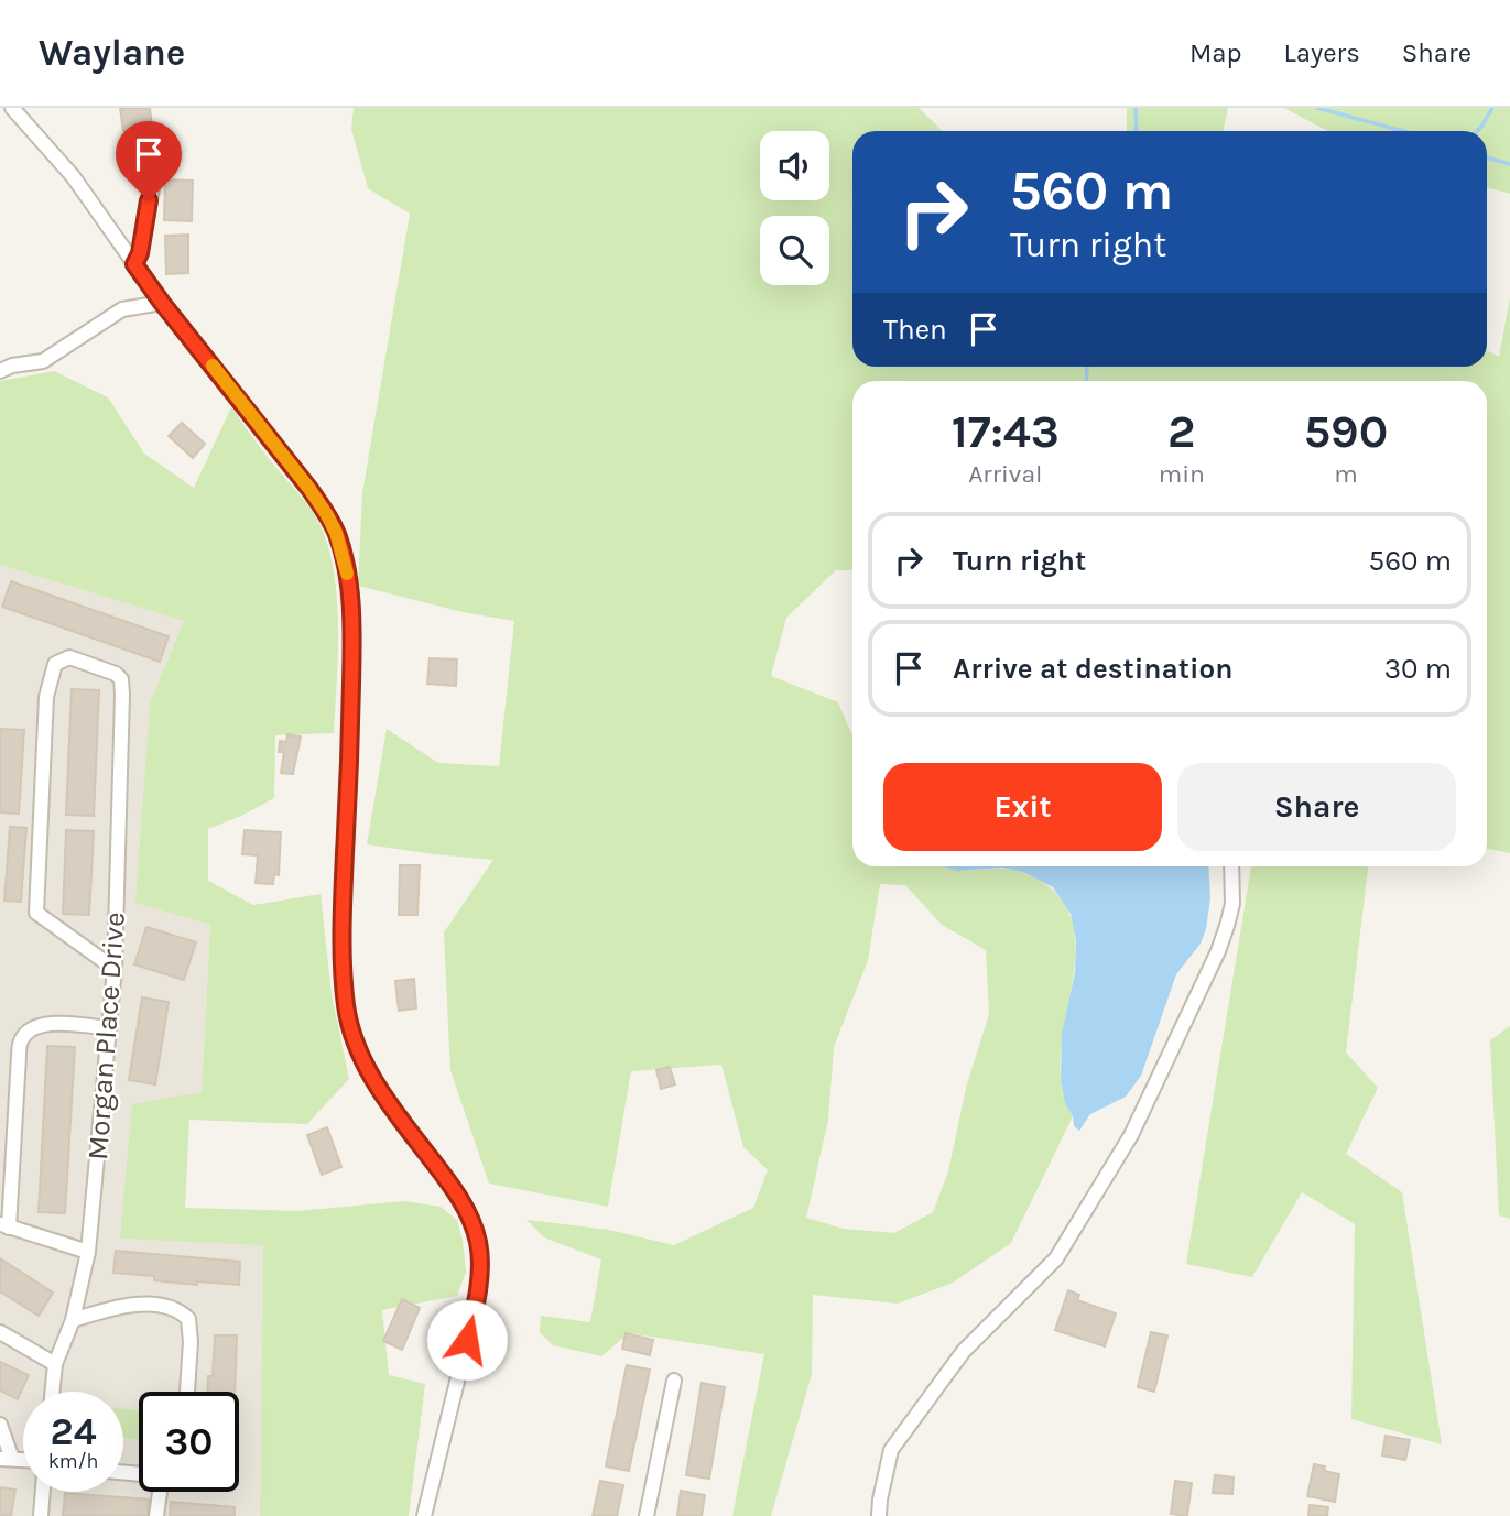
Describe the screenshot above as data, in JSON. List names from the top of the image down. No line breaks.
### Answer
{"streets":{"street":["Morgan Place Drive"]},"page":{"header":"Waylane","nav":["Map","Layers","Share"],"turn":["560 m","Turn right"],"then":"Then","eta":["17:43","Arrival","2","min","590","m"],"list":[{"name":"Turn right","value":"560 m"},{"name":"Arrive at destination","value":"30 m"}],"buttons":["Exit","Share"],"speed":"24 km/h","limit":"30"}}
